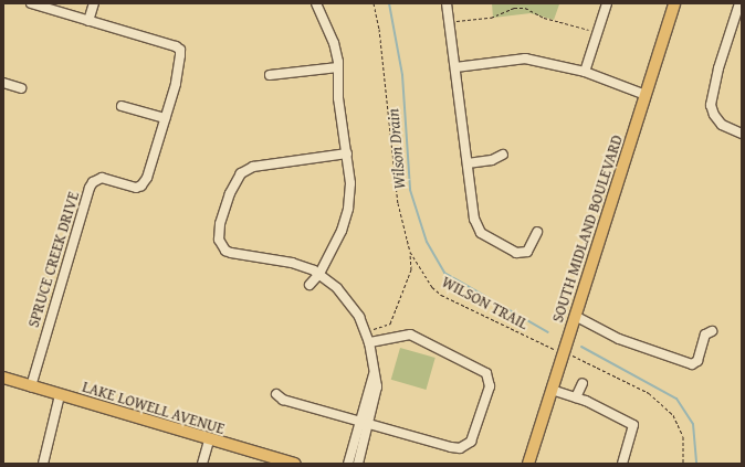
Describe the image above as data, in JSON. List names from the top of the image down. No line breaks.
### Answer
{"streets":{"main road":["SOUTH MIDLAND BOULEVARD","LAKE LOWELL AVENUE"],"street":["SPRUCE CREEK DRIVE"],"path":["WILSON TRAIL"]},"crossings":[["SPRUCE CREEK DRIVE","LAKE LOWELL AVENUE"]],"water":["Wilson Drain"]}
